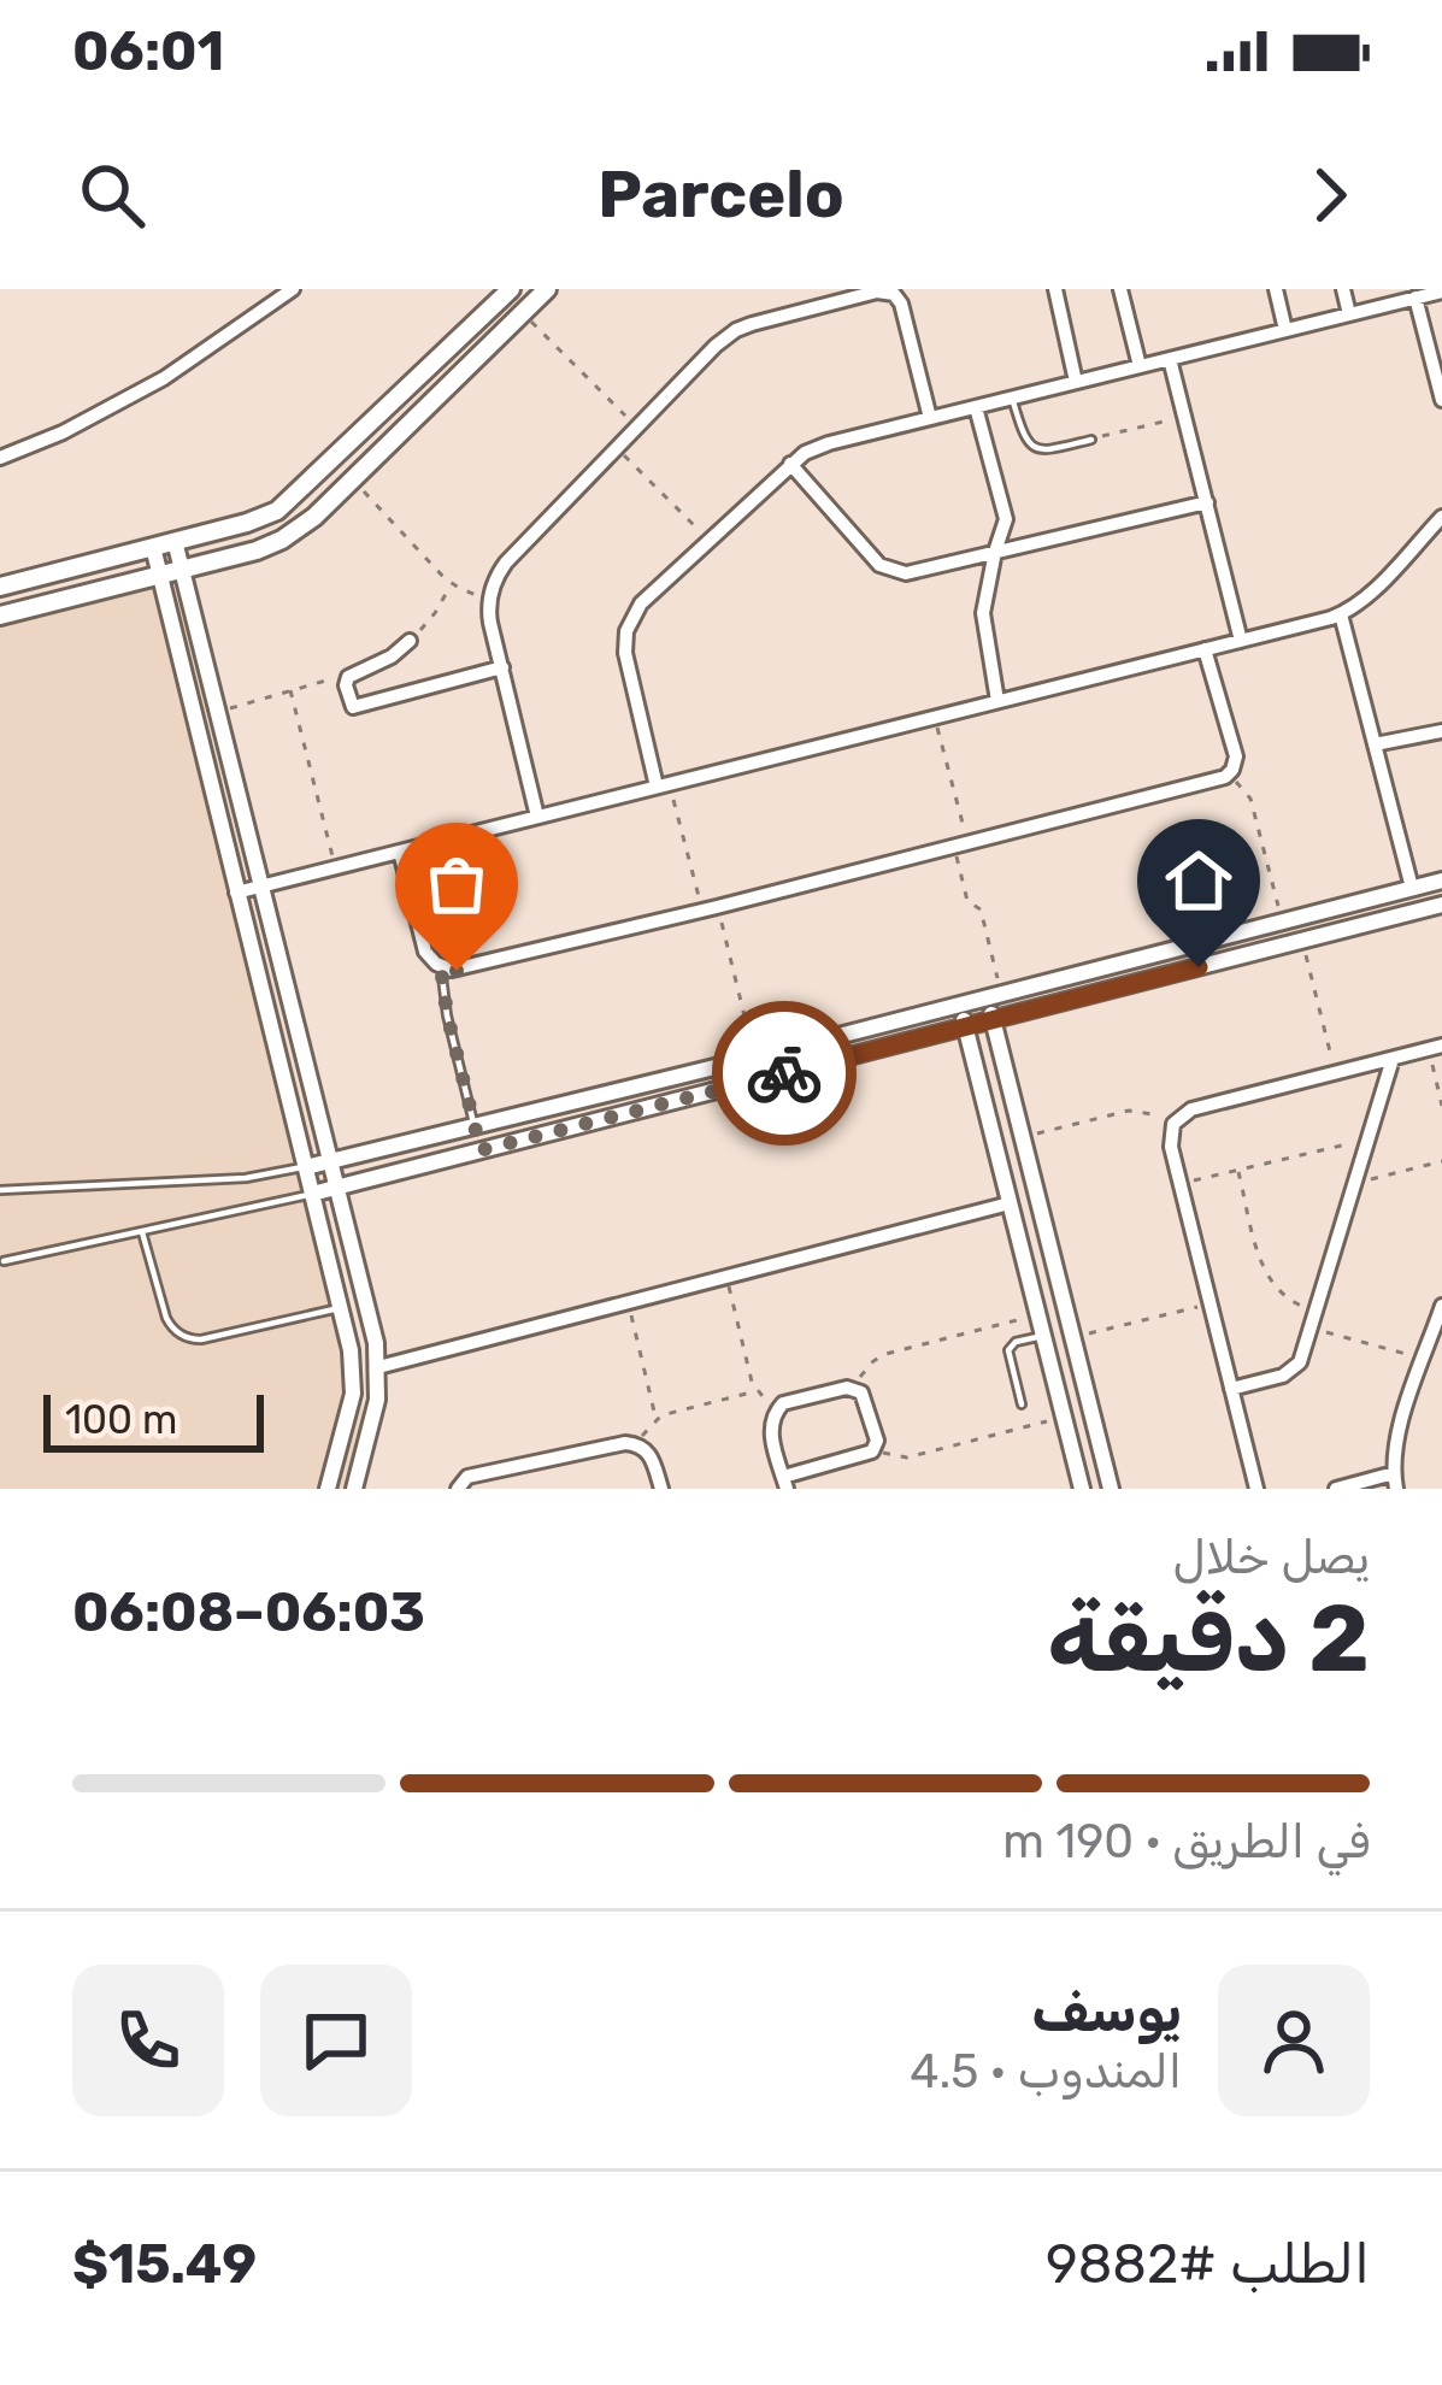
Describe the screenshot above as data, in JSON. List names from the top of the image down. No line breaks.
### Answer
{"scale_bar":"100 m","page":{"status":"06:01","header":"Parcelo","scale":"100 m","heading":["2 دقيقة","يصل خلال","06:03–06:08"],"panel":["يوسف","المندوب · 4.5","الطلب #9882","$15.49"],"bar":"في الطريق · 190 m"}}
